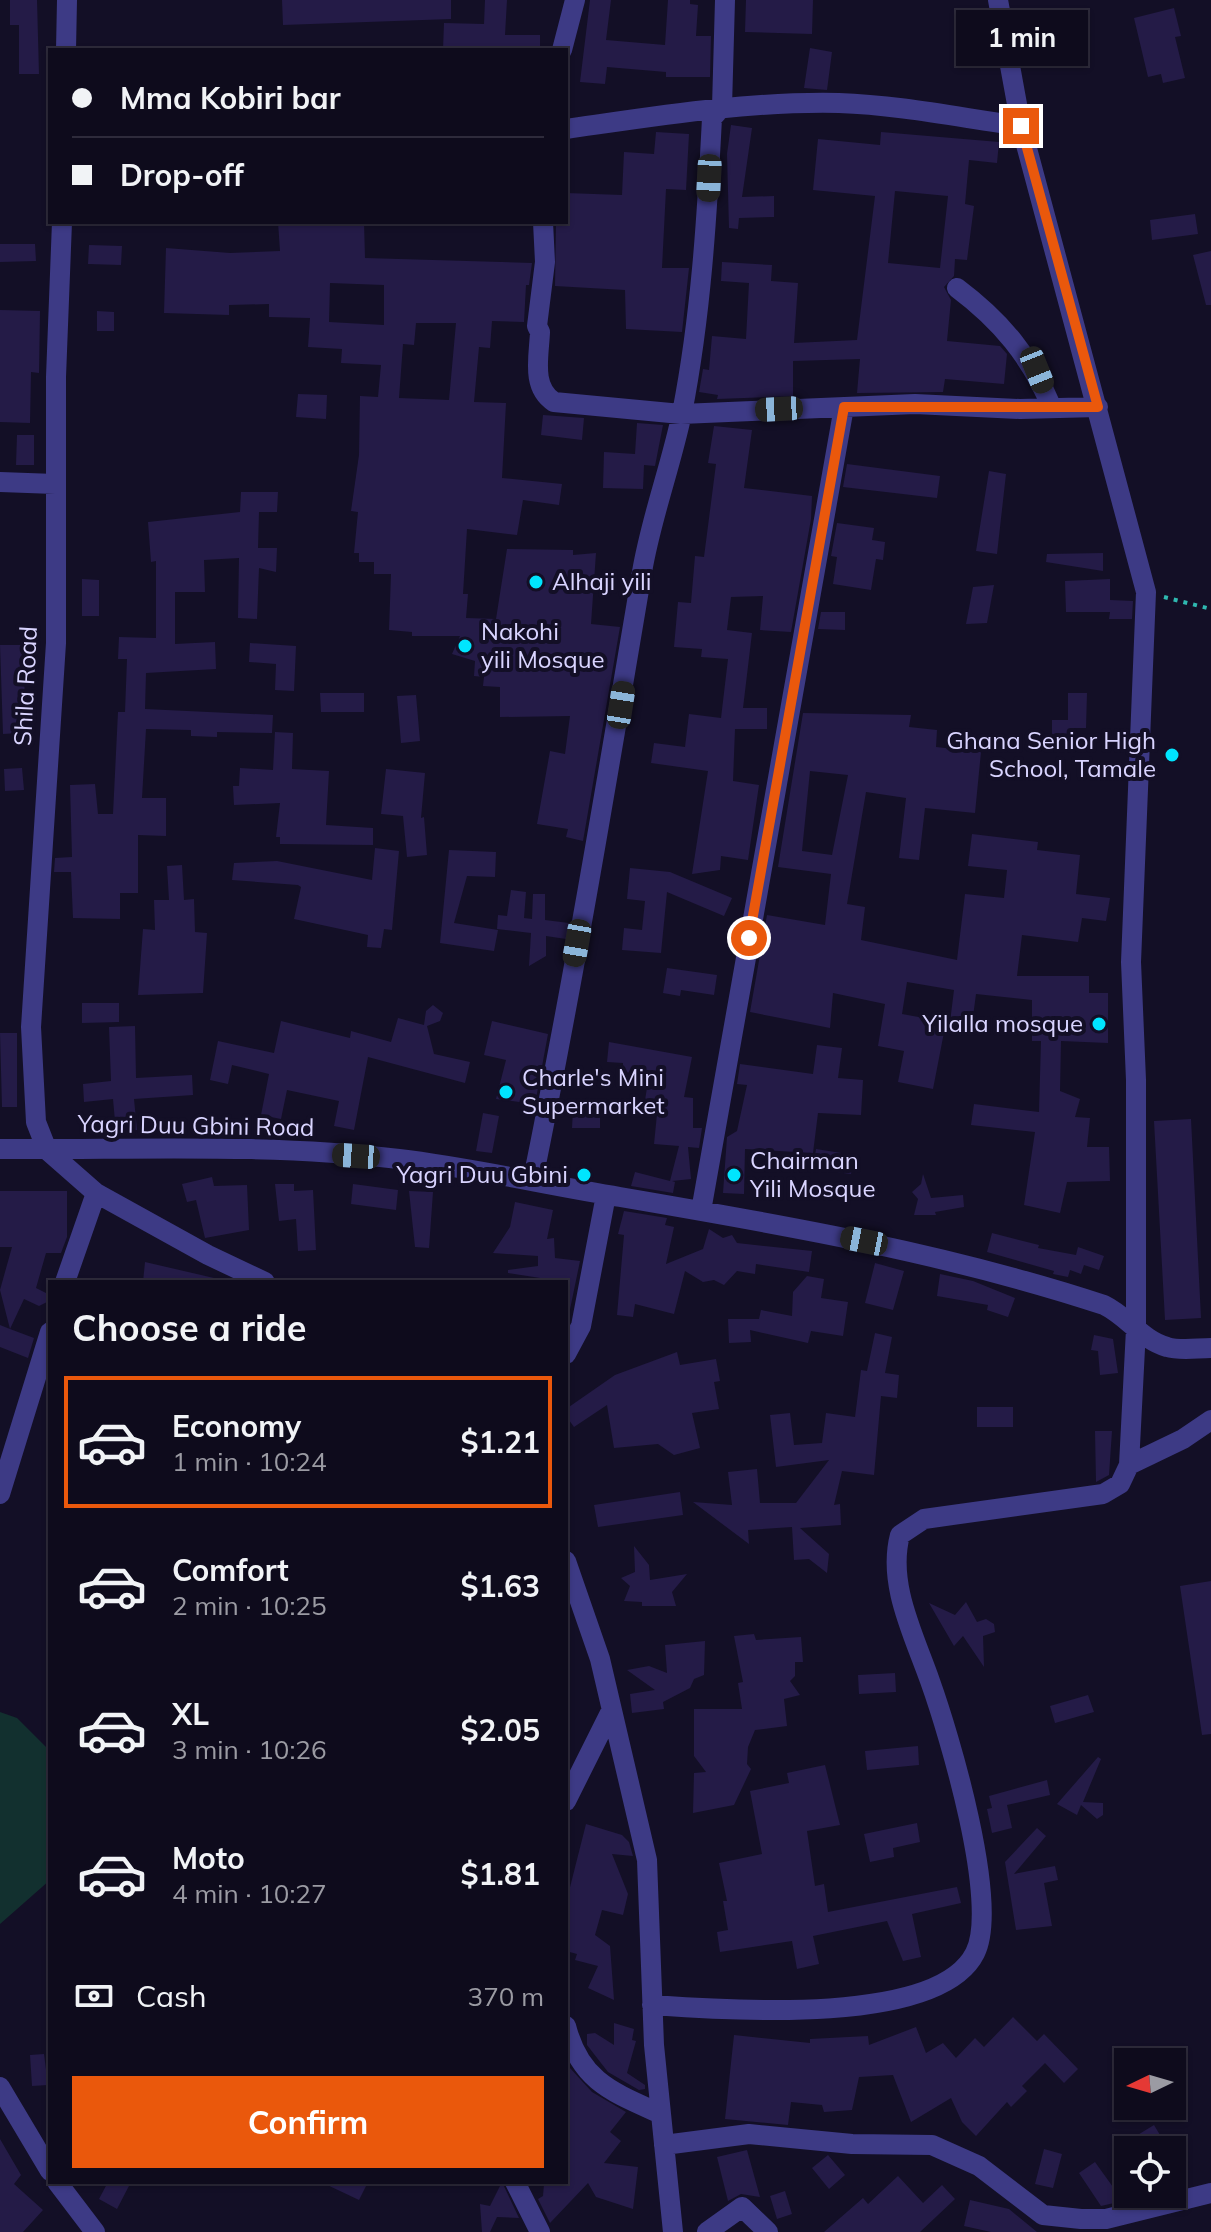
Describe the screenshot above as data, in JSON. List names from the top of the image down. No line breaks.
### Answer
{"streets":{"street":["Shila Road","Yagri Duu Gbini Road"]},"crossings":[["Shila Road","Yagri Duu Gbini Road"]],"places":["Alhaji yili","Nakohi yili Mosque","Ghana Senior High School, Tamale","Yilalla mosque","Charle's Mini Supermarket","Yagri Duu Gbini","Chairman Yili Mosque"],"north":"left","page":{"bubble":"1 min","banner":["Mma Kobiri bar","Drop-off"],"heading":"Choose a ride","list":[{"name":"Economy","note":"1 min · 10:24","value":"$1.21"},{"name":"Comfort","note":"2 min · 10:25","value":"$1.63"},{"name":"XL","note":"3 min · 10:26","value":"$2.05"},{"name":"Moto","note":"4 min · 10:27","value":"$1.81"}],"pay":["Cash","370 m"],"buttons":"Confirm"}}
